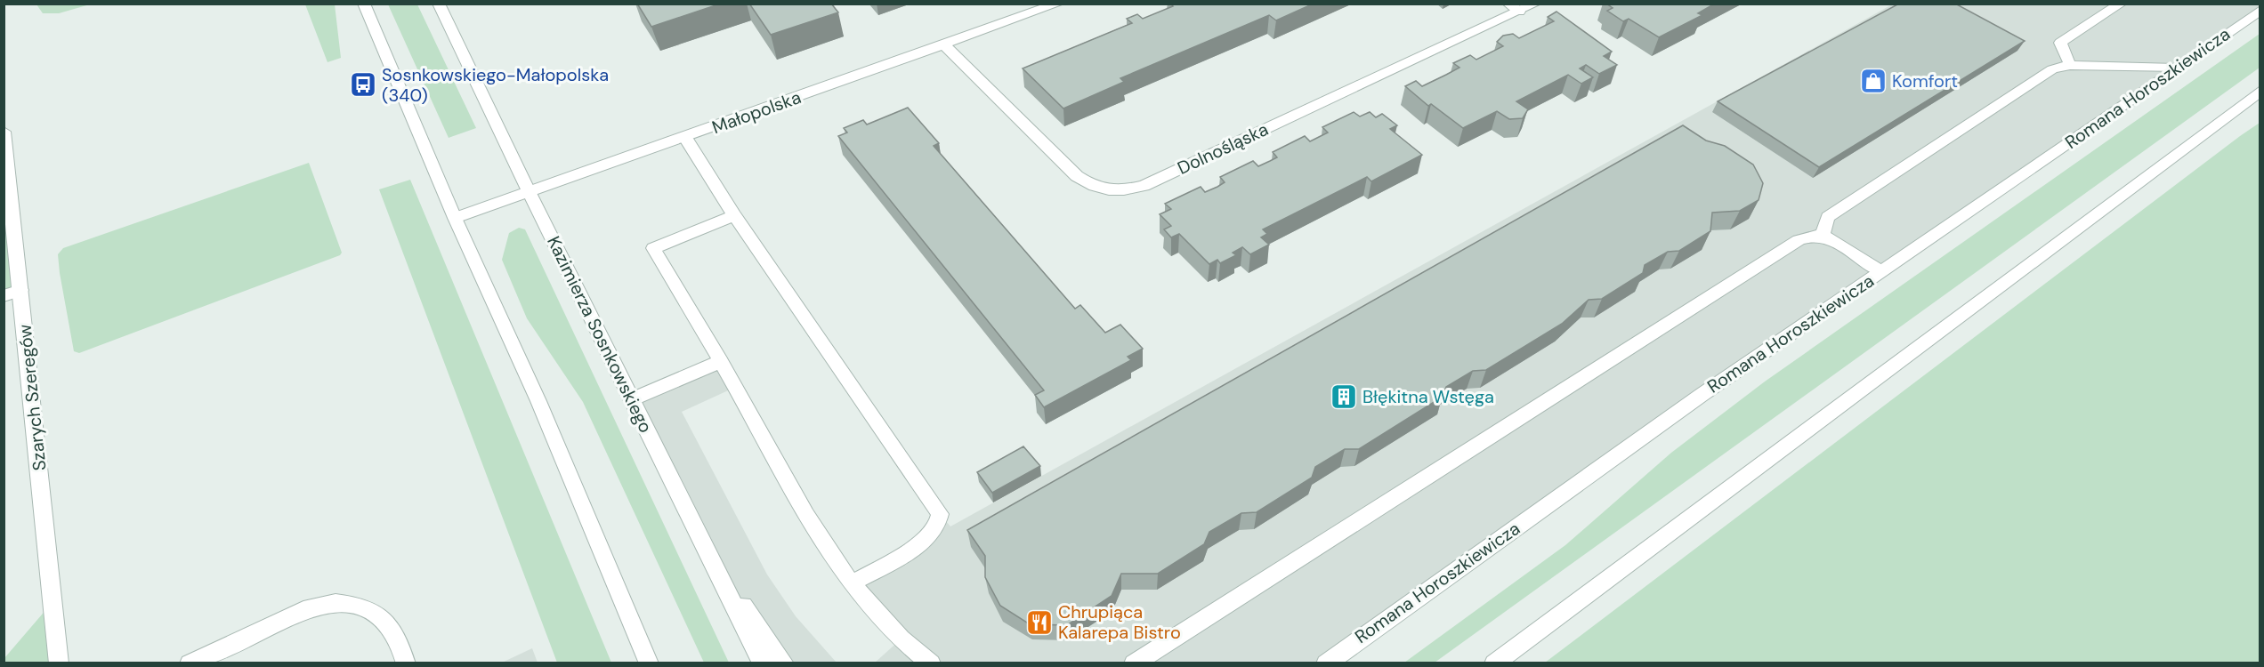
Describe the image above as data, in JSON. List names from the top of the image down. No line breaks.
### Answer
{"streets":{"street":["Romana Horoszkiewicza","Małopolska","Dolnośląska","Kazimierza Sosnkowskiego","Szarych Szeregów"]},"crossings":[["Małopolska","Dolnośląska"],["Małopolska","Kazimierza Sosnkowskiego"]],"places":{"shop":["Komfort"],"bus stop":["Sosnkowskiego-Małopolska (340)"],"building":["Błękitna Wstęga"],"restaurant":["Chrupiąca Kalarepa Bistro"]}}
